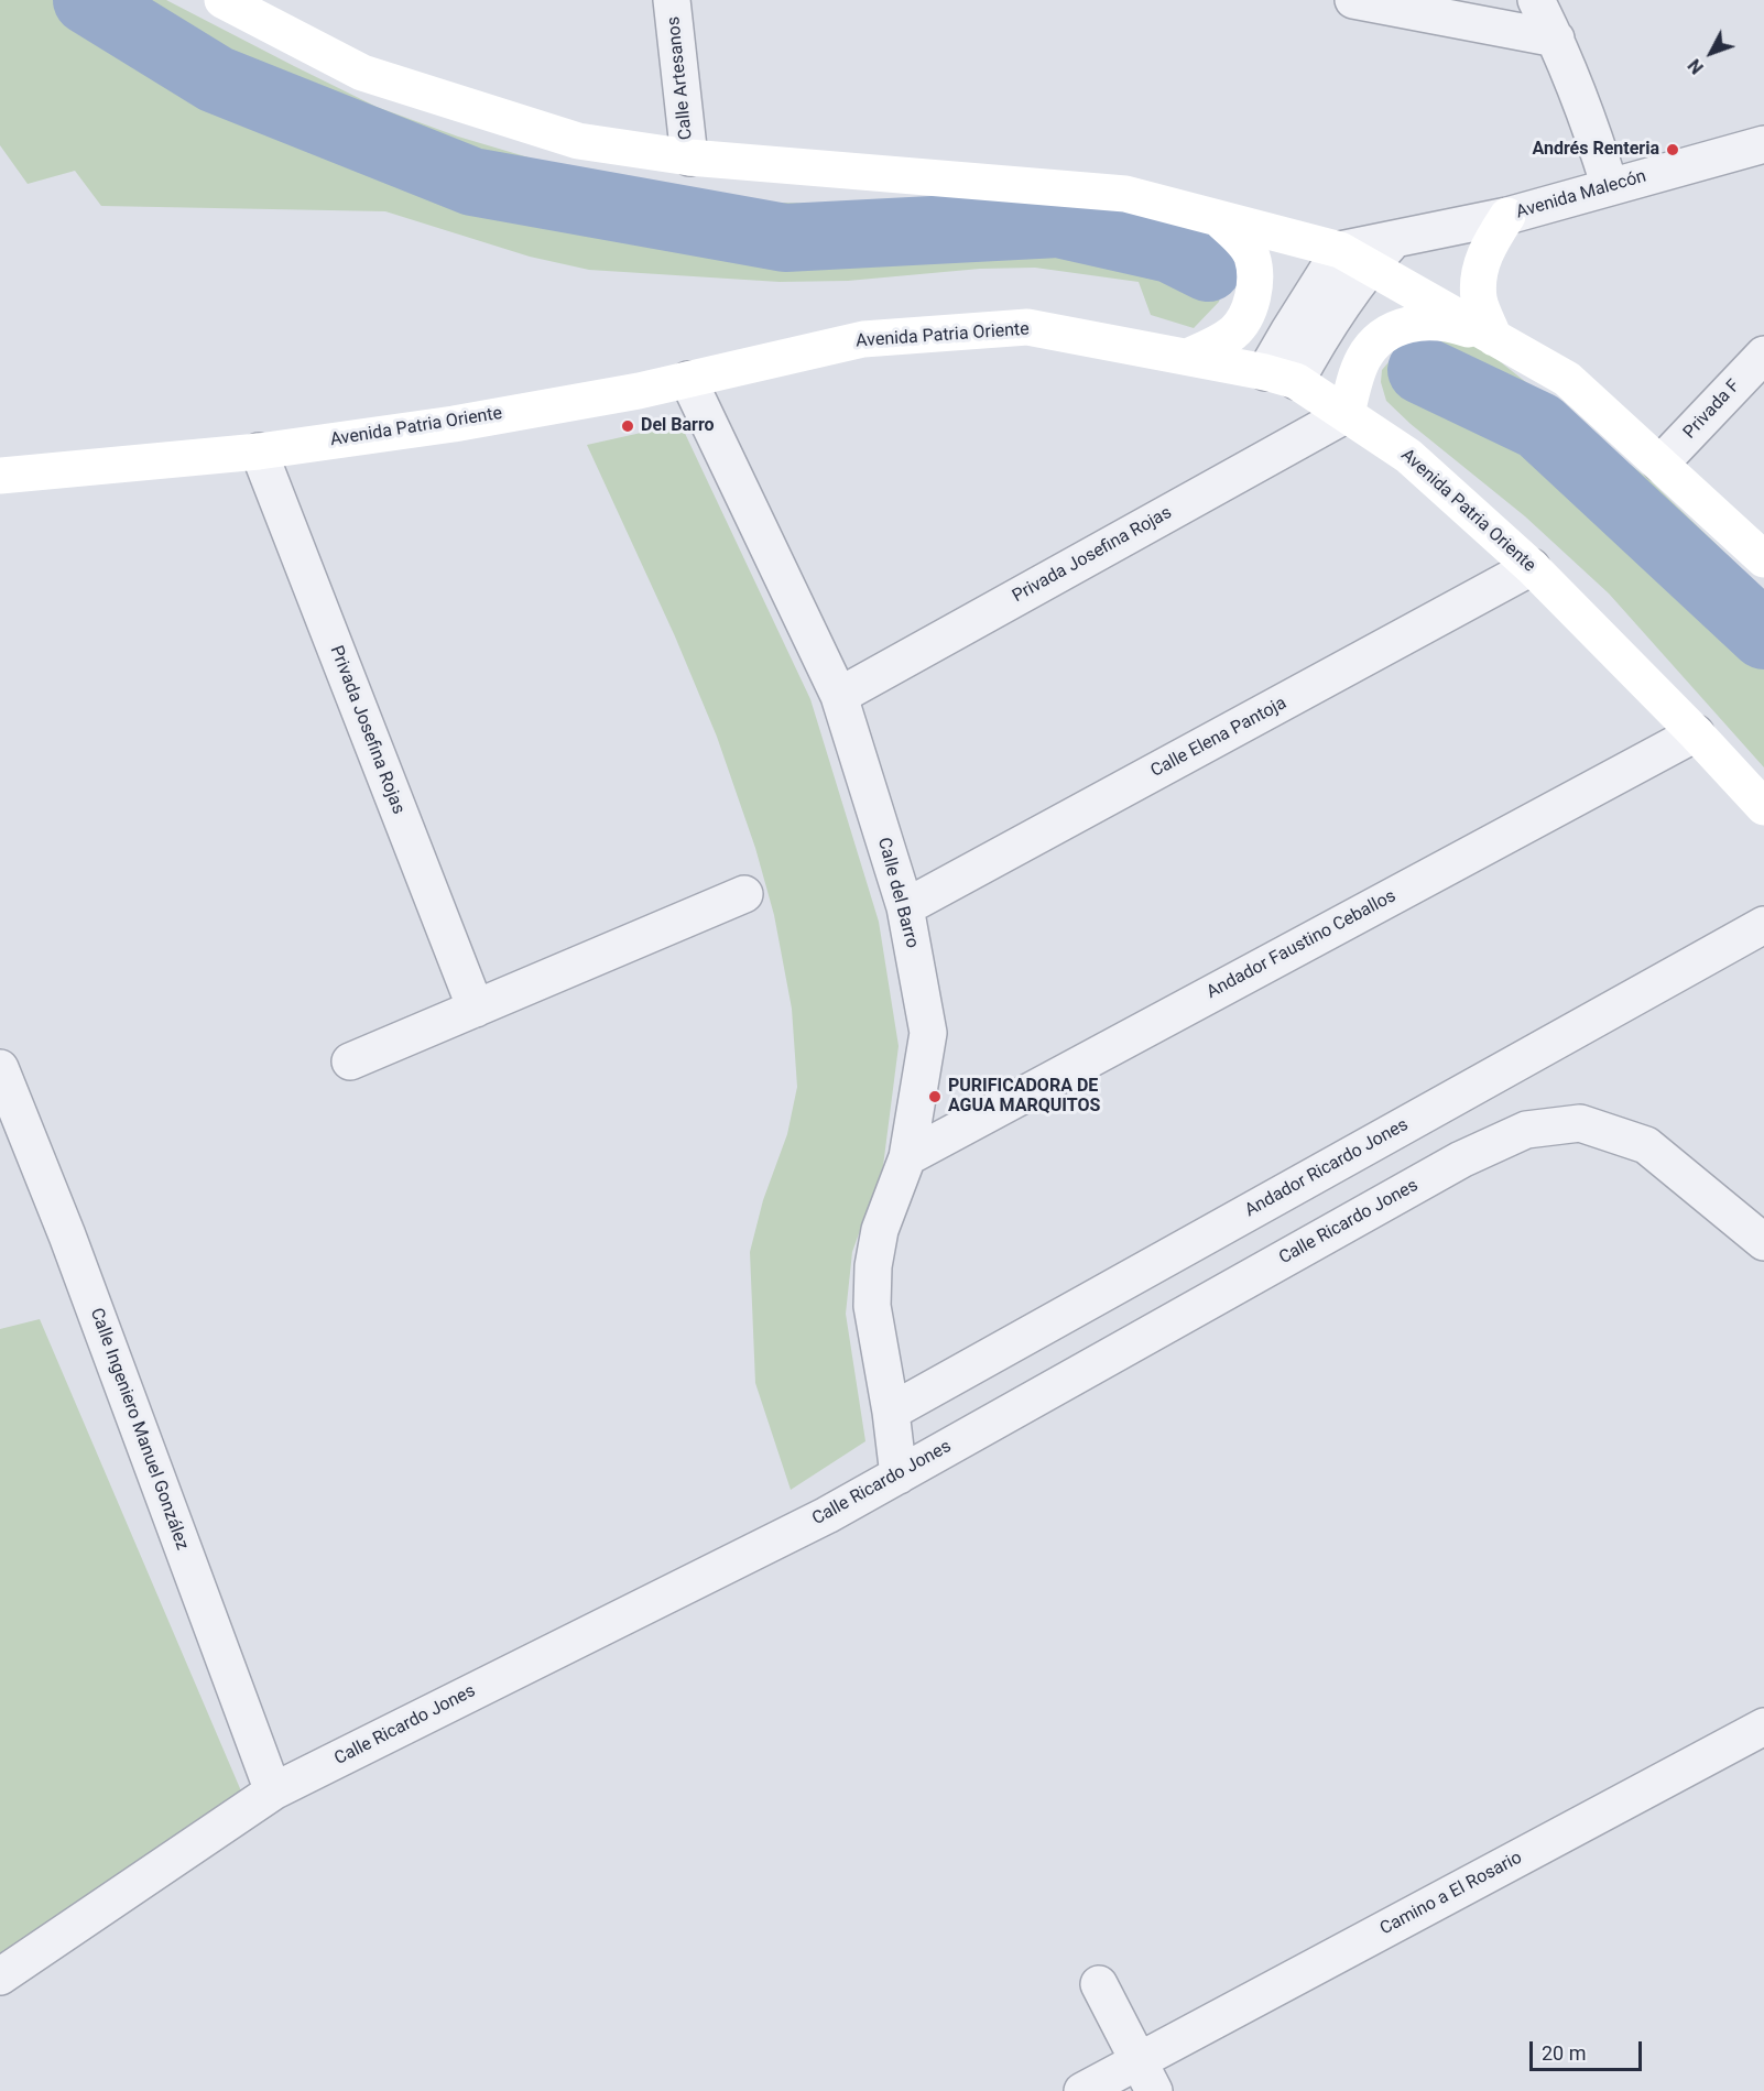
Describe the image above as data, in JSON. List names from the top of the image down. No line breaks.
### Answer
{"streets":{"street":["Calle Artesanos","Avenida Malecón","Avenida Patria Oriente","Privada F","Privada Josefina Rojas","Calle Elena Pantoja","Calle del Barro","Andador Faustino Ceballos","Andador Ricardo Jones","Calle Ricardo Jones","Calle Ingeniero Manuel González","Camino a El Rosario"]},"crossings":[["Avenida Malecón","Avenida Patria Oriente"],["Avenida Patria Oriente","Privada Josefina Rojas"],["Avenida Patria Oriente","Calle Elena Pantoja"],["Avenida Patria Oriente","Calle del Barro"],["Avenida Patria Oriente","Andador Faustino Ceballos"],["Privada Josefina Rojas","Calle del Barro"],["Calle Elena Pantoja","Calle del Barro"],["Calle del Barro","Andador Faustino Ceballos"],["Calle del Barro","Andador Ricardo Jones"],["Calle del Barro","Calle Ricardo Jones"],["Calle Ricardo Jones","Calle Ingeniero Manuel González"]],"places":["Andrés Renteria","Del Barro","PURIFICADORA DE AGUA MARQUITOS"],"scale_bar":"20 m","north":"bottom left"}
